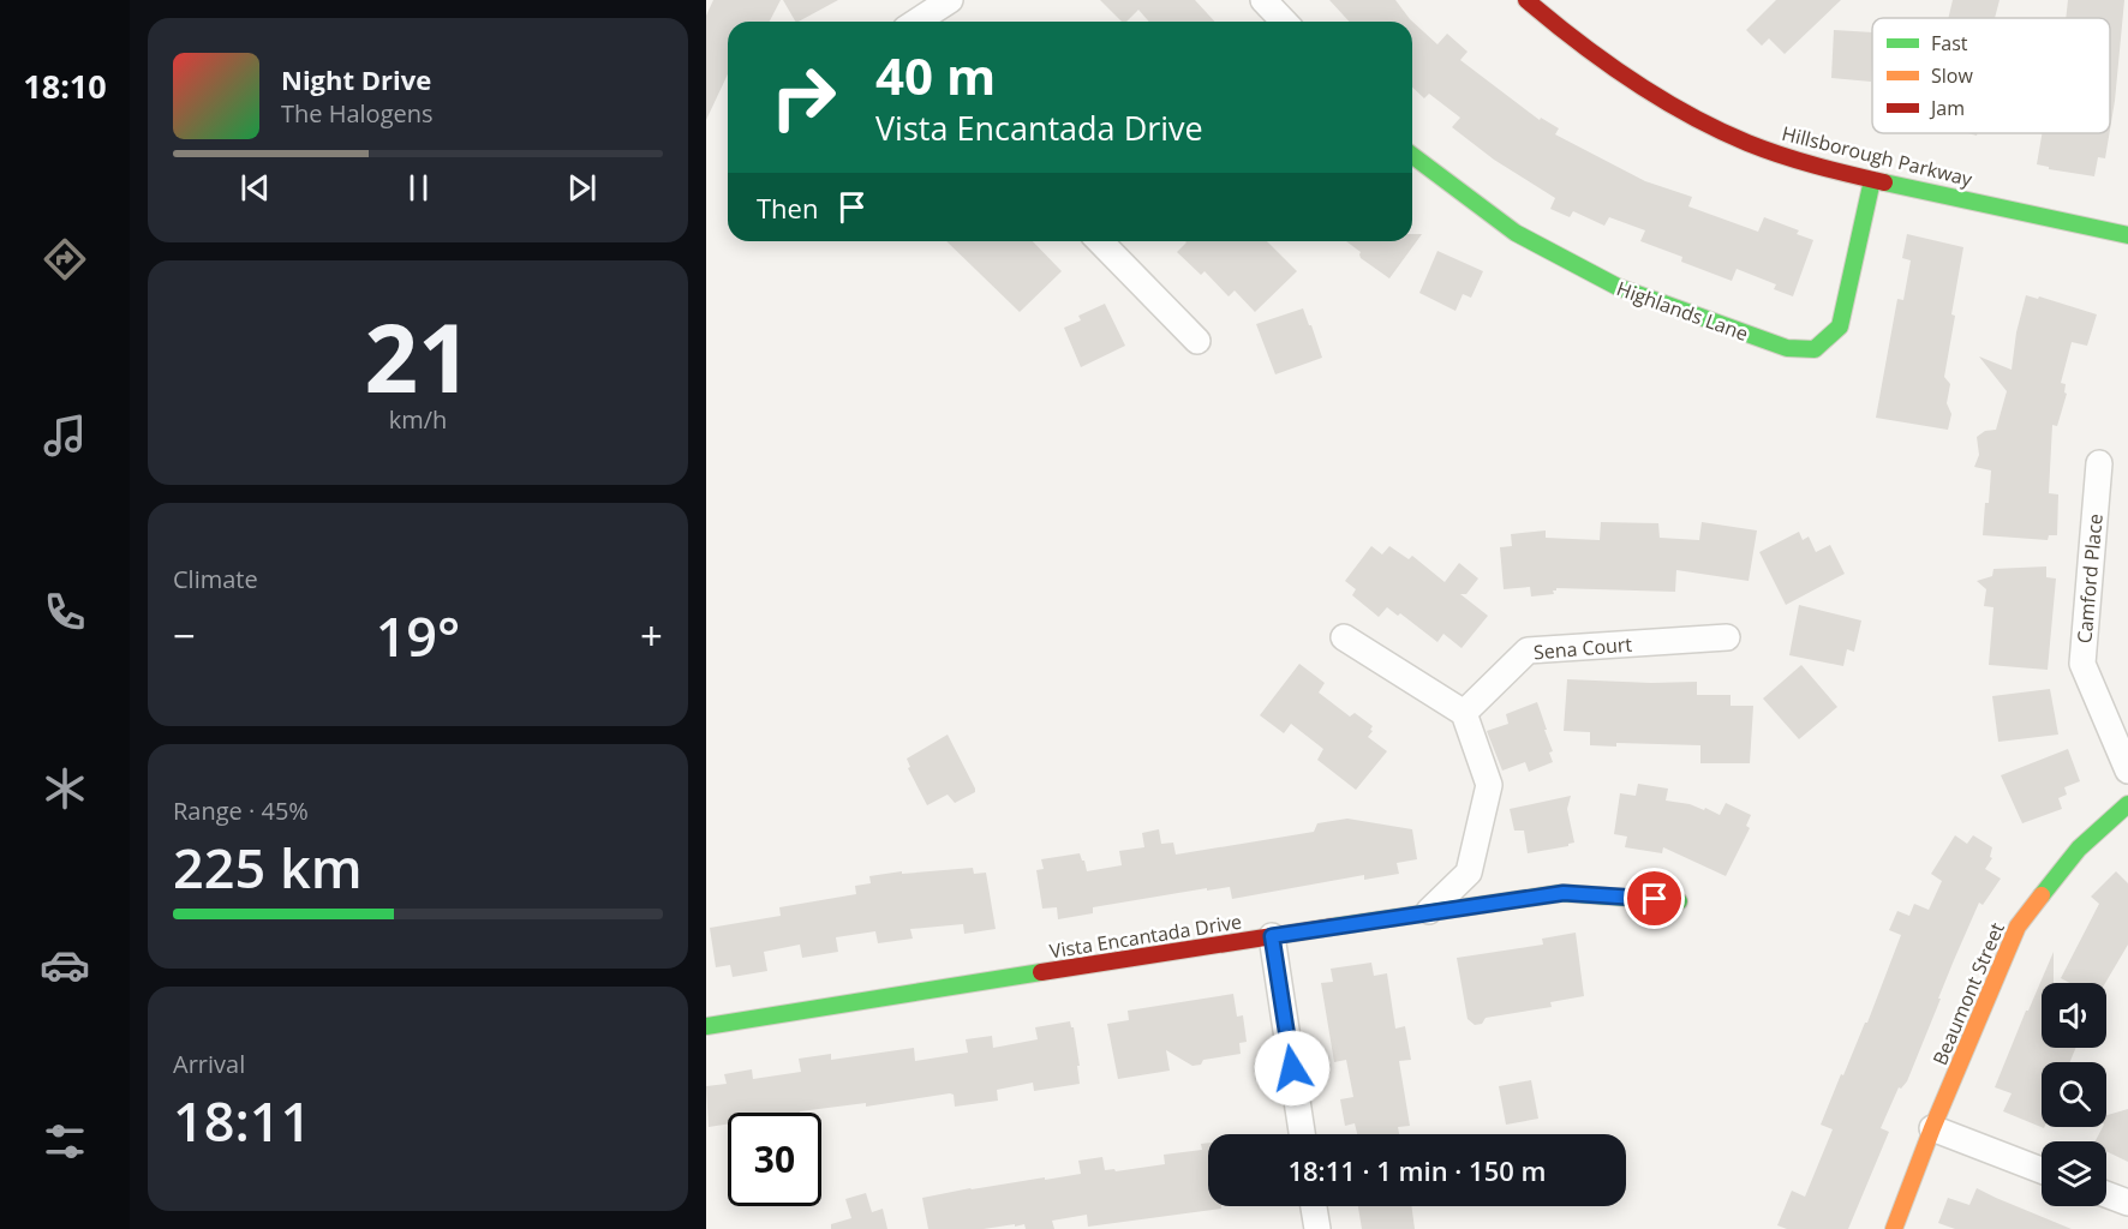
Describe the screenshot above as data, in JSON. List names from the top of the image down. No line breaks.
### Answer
{"streets":{"street":["Hillsborough Parkway","Highlands Lane","Camford Place","Sena Court","Vista Encantada Drive","Beaumont Street"]},"crossings":[["Hillsborough Parkway","Highlands Lane"]],"legend":["Fast","Slow","Jam"],"page":{"tabs":"18:10","turn":["40 m","Vista Encantada Drive"],"song":["Night Drive","The Halogens"],"then":"Then","tile":[["21","km/h"],"Climate",["Range · 45%","225 km"],["Arrival","18:11"]],"heat":["−","19°","+"],"limit":"30","trip":"18:11 · 1 min · 150 m"}}
